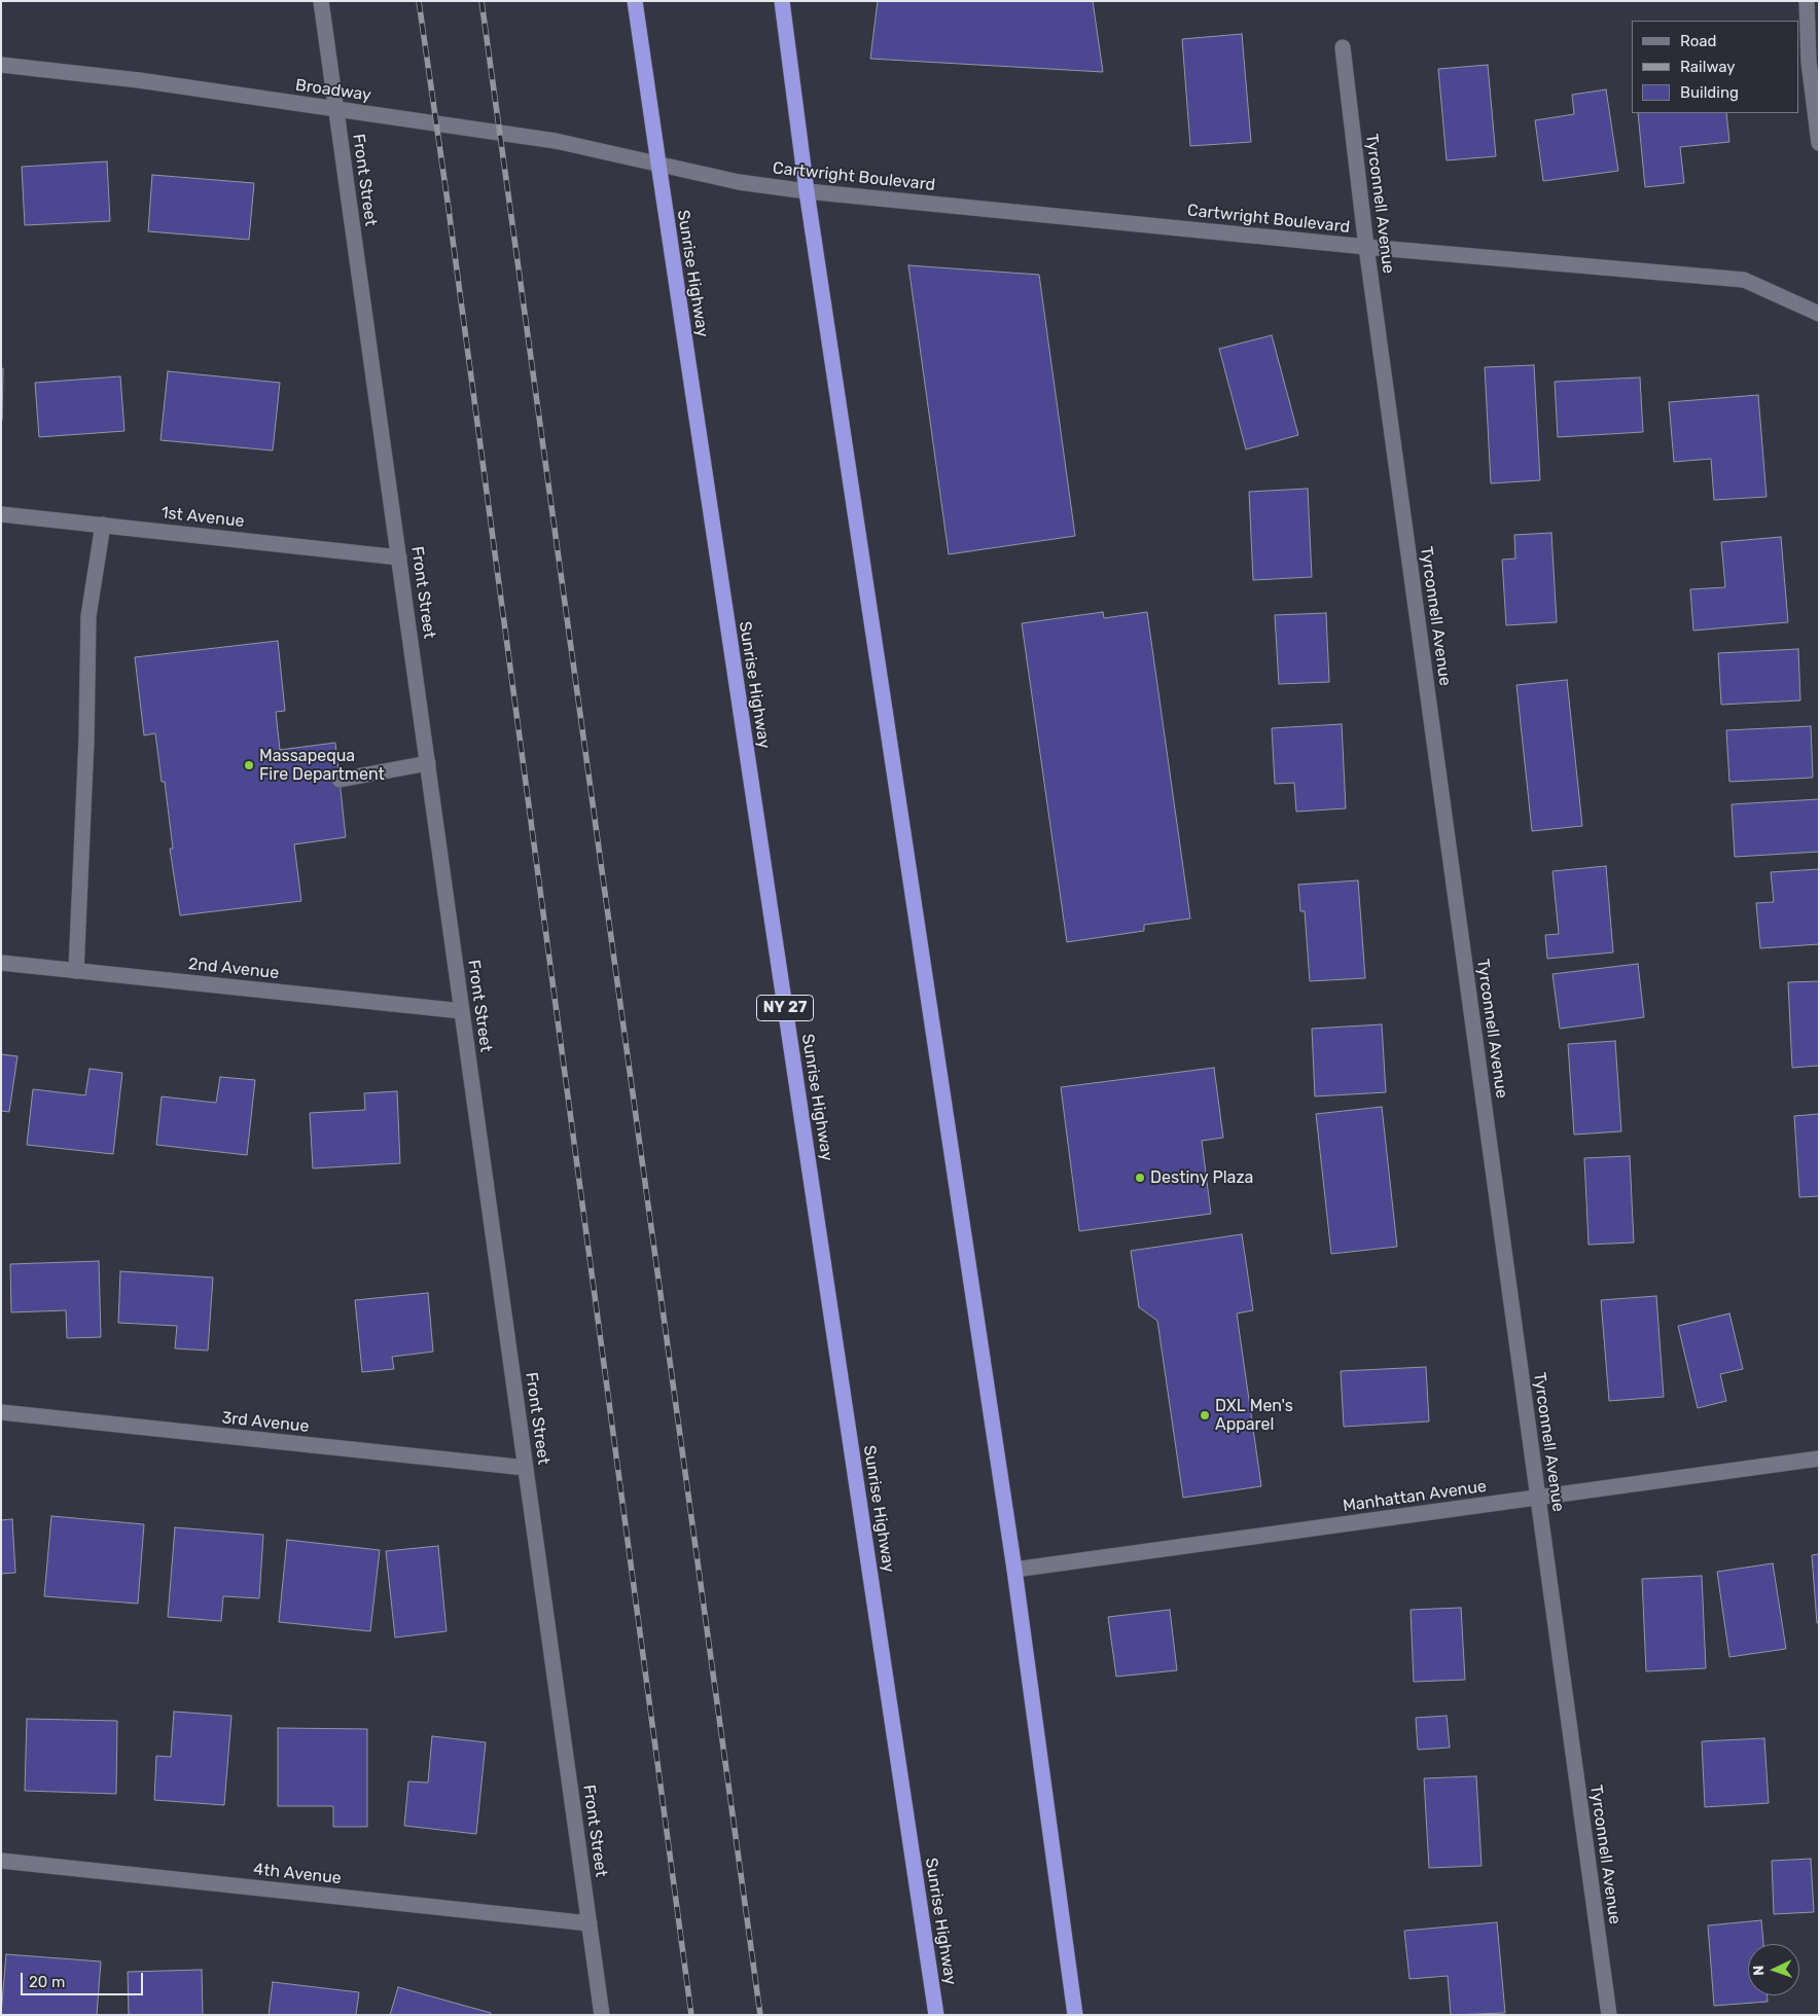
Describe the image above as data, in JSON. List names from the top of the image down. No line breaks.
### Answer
{"streets":{"highway":["Sunrise Highway","NY 27"],"street":["Broadway","Cartwright Boulevard","Front Street","Tyrconnell Avenue","1st Avenue","2nd Avenue","3rd Avenue","Manhattan Avenue","4th Avenue"]},"crossings":[["Broadway","Cartwright Boulevard"],["Broadway","Front Street"],["Broadway","Sunrise Highway"],["Cartwright Boulevard","Tyrconnell Avenue"],["Front Street","1st Avenue"],["Front Street","2nd Avenue"],["Front Street","3rd Avenue"],["Front Street","4th Avenue"],["Tyrconnell Avenue","Manhattan Avenue"]],"places":["Massapequa Fire Department","Destiny Plaza","DXL Men's Apparel"],"legend":["Road","Railway","Building"],"scale_bar":"20 m","north":"left"}
